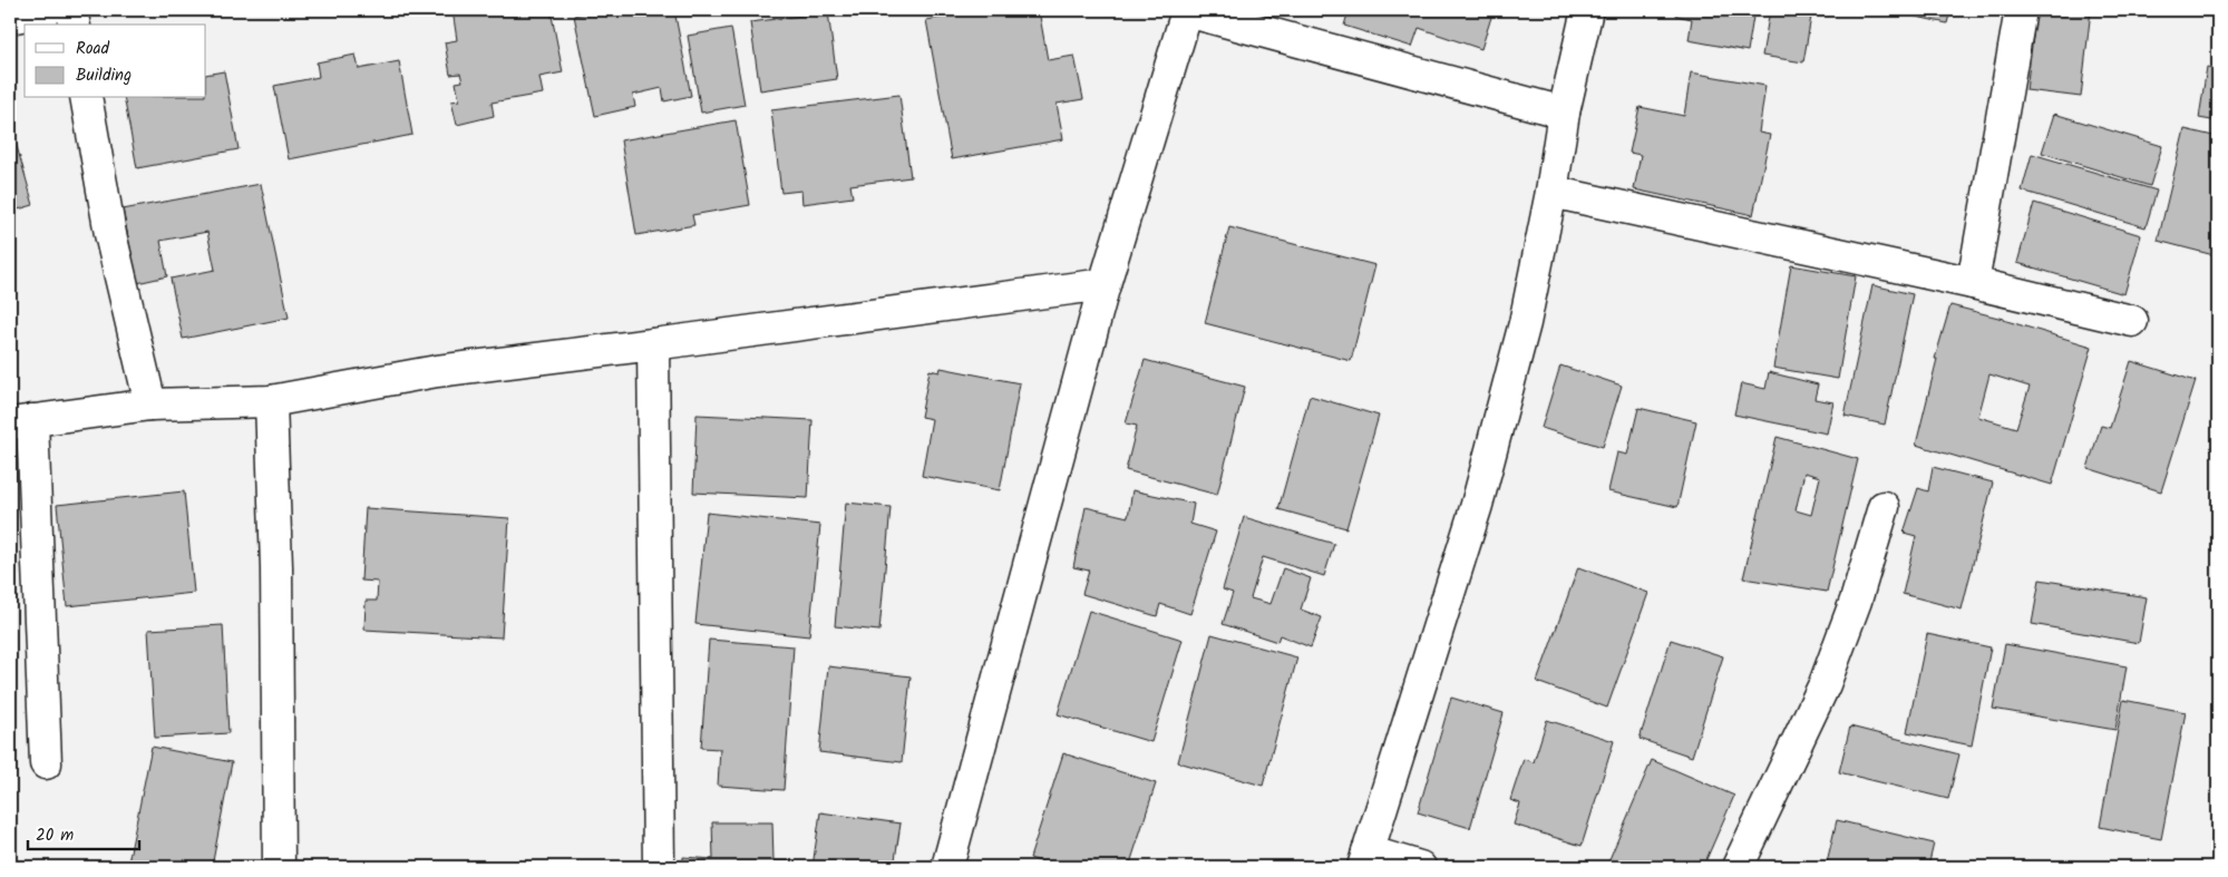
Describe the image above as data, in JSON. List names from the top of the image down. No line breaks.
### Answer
{"legend":["Road","Building"],"scale_bar":"20 m"}
